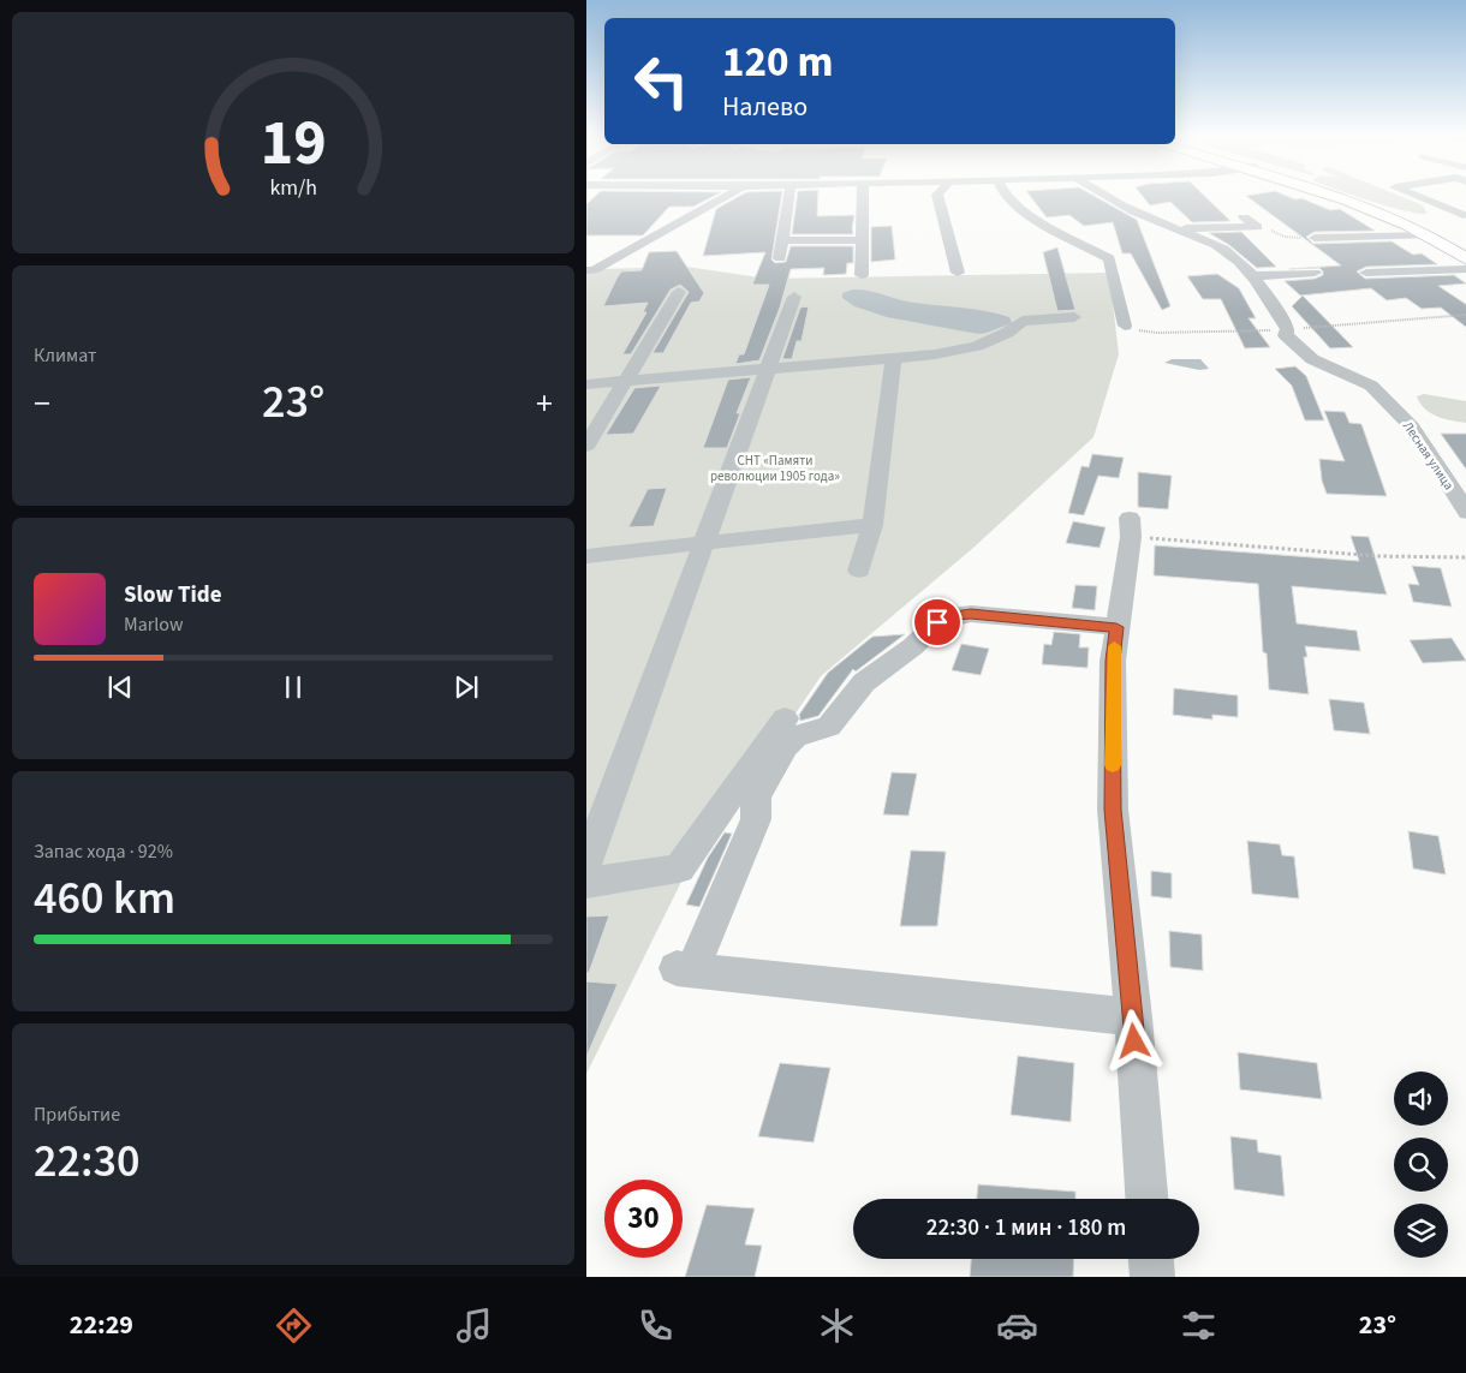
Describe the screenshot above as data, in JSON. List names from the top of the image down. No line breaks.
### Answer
{"streets":{"street":["Лесная улица"]},"parks":["СНТ «Памяти революции 1905 года»"],"page":{"turn":["120 m","Налево"],"tile":["Климат",["Запас хода · 92%","460 km"],["Прибытие","22:30"]],"heat":["−","23°","+"],"song":["Slow Tide","Marlow"],"limit":"30","trip":"22:30 · 1 мин · 180 m","tabs":["22:29","23°"],"gauge":["19","km/h"]}}
